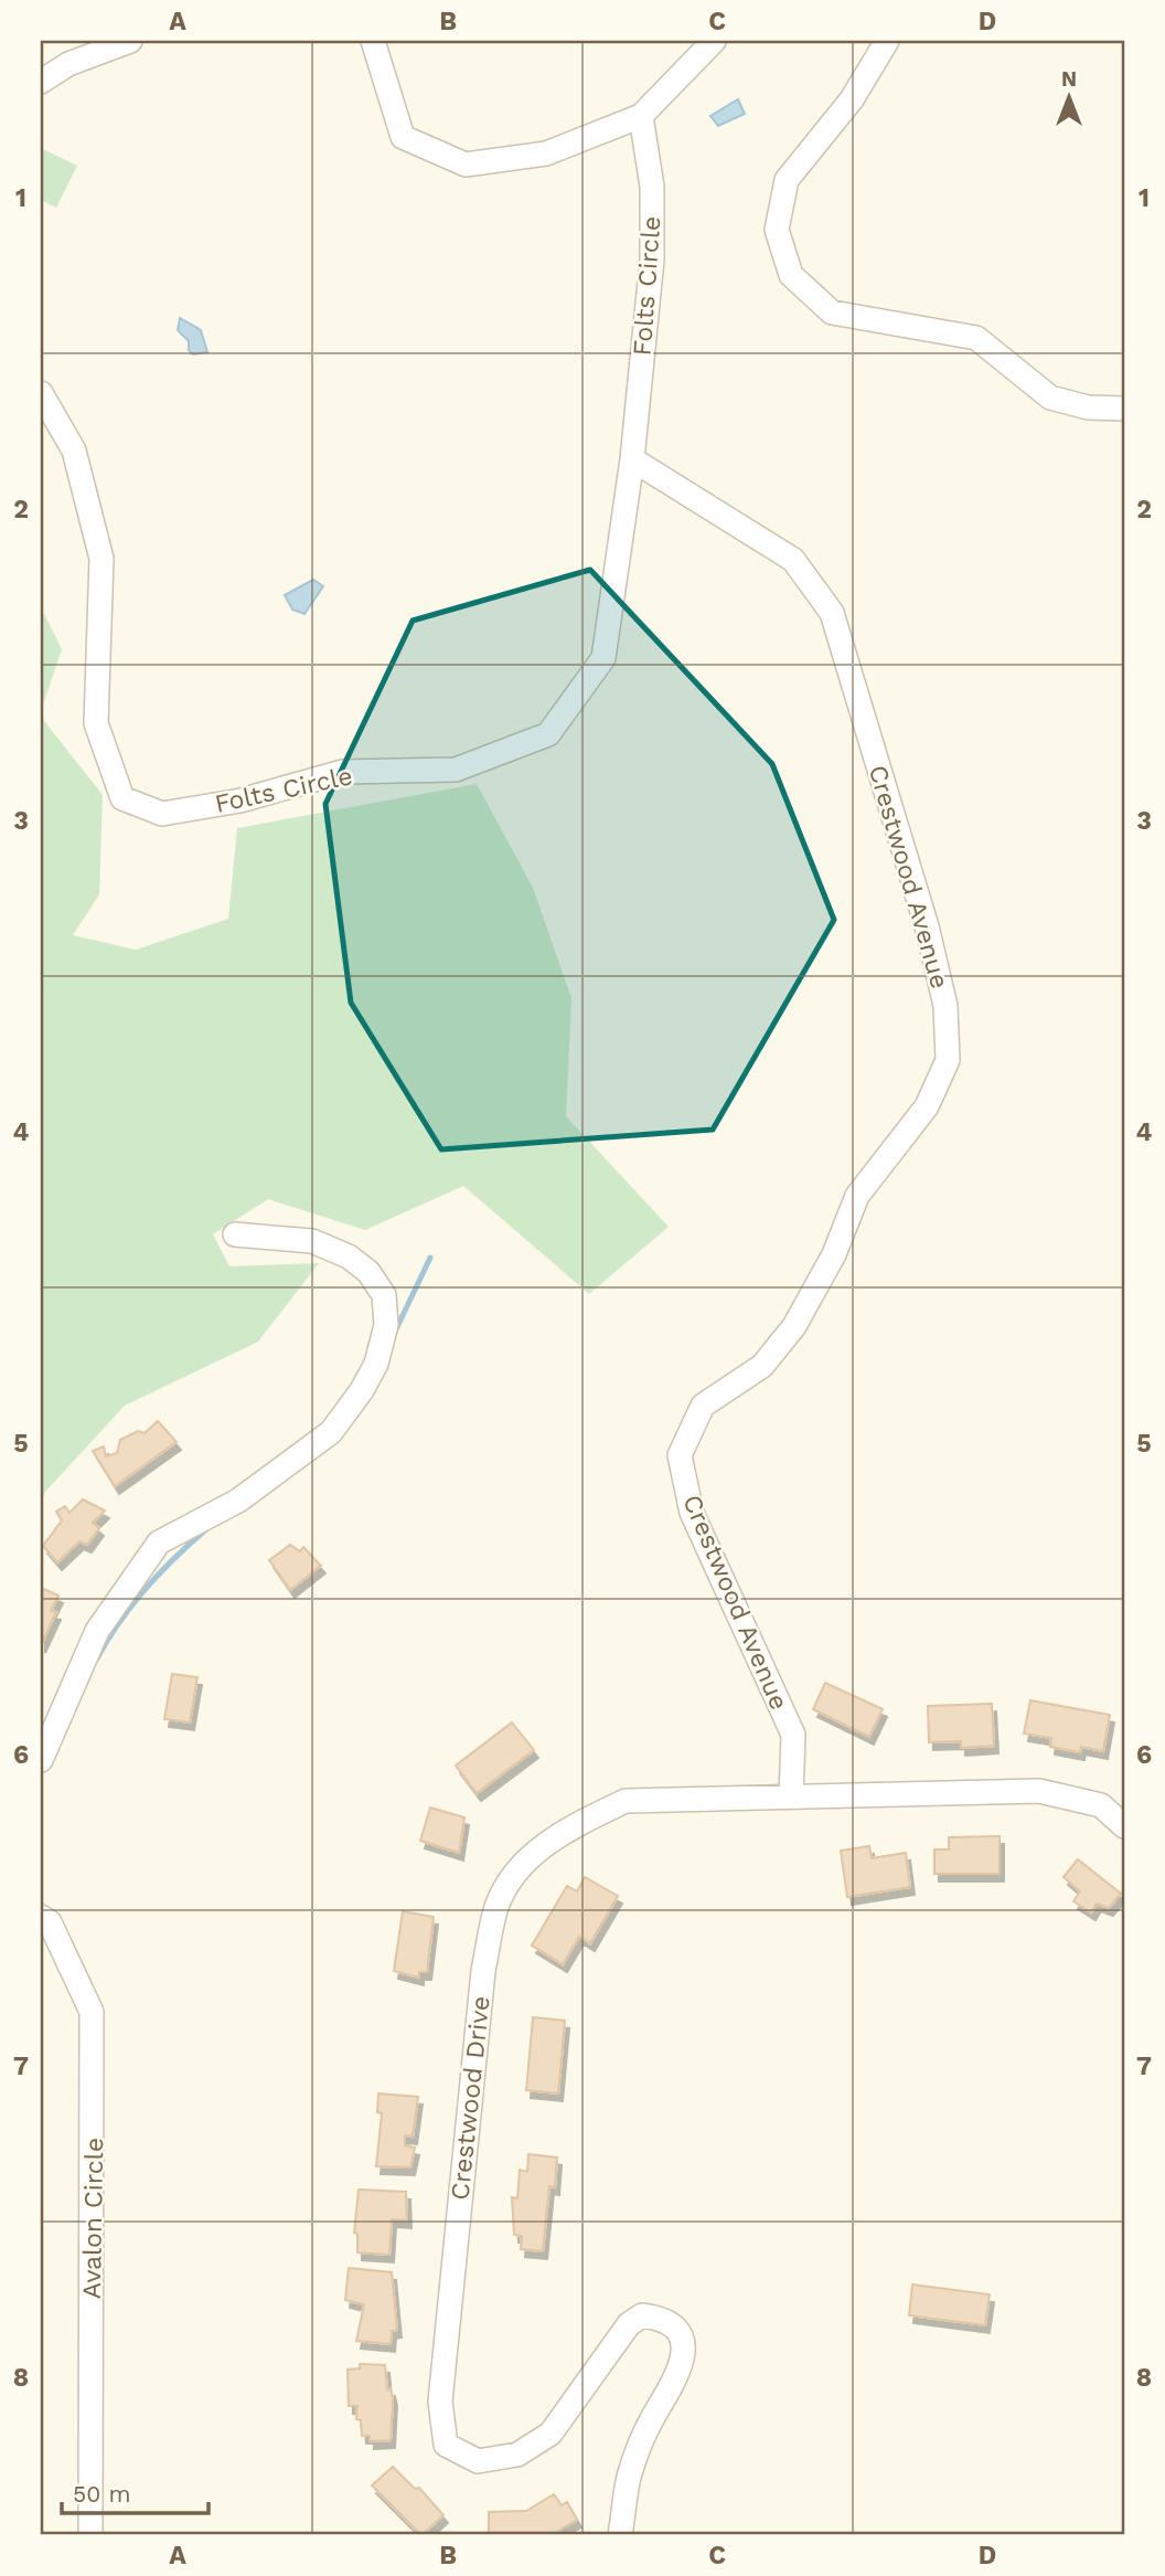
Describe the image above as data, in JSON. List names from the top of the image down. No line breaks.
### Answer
{"streets":{"street":["Folts Circle","Crestwood Avenue","Crestwood Drive","Avalon Circle"]},"crossings":[["Folts Circle","Crestwood Avenue"],["Crestwood Avenue","Crestwood Drive"]],"scale_bar":"50 m","north":"top","grid":{"columns":["A","B","C","D"],"rows":["1","2","3","4","5","6","7","8"]}}
